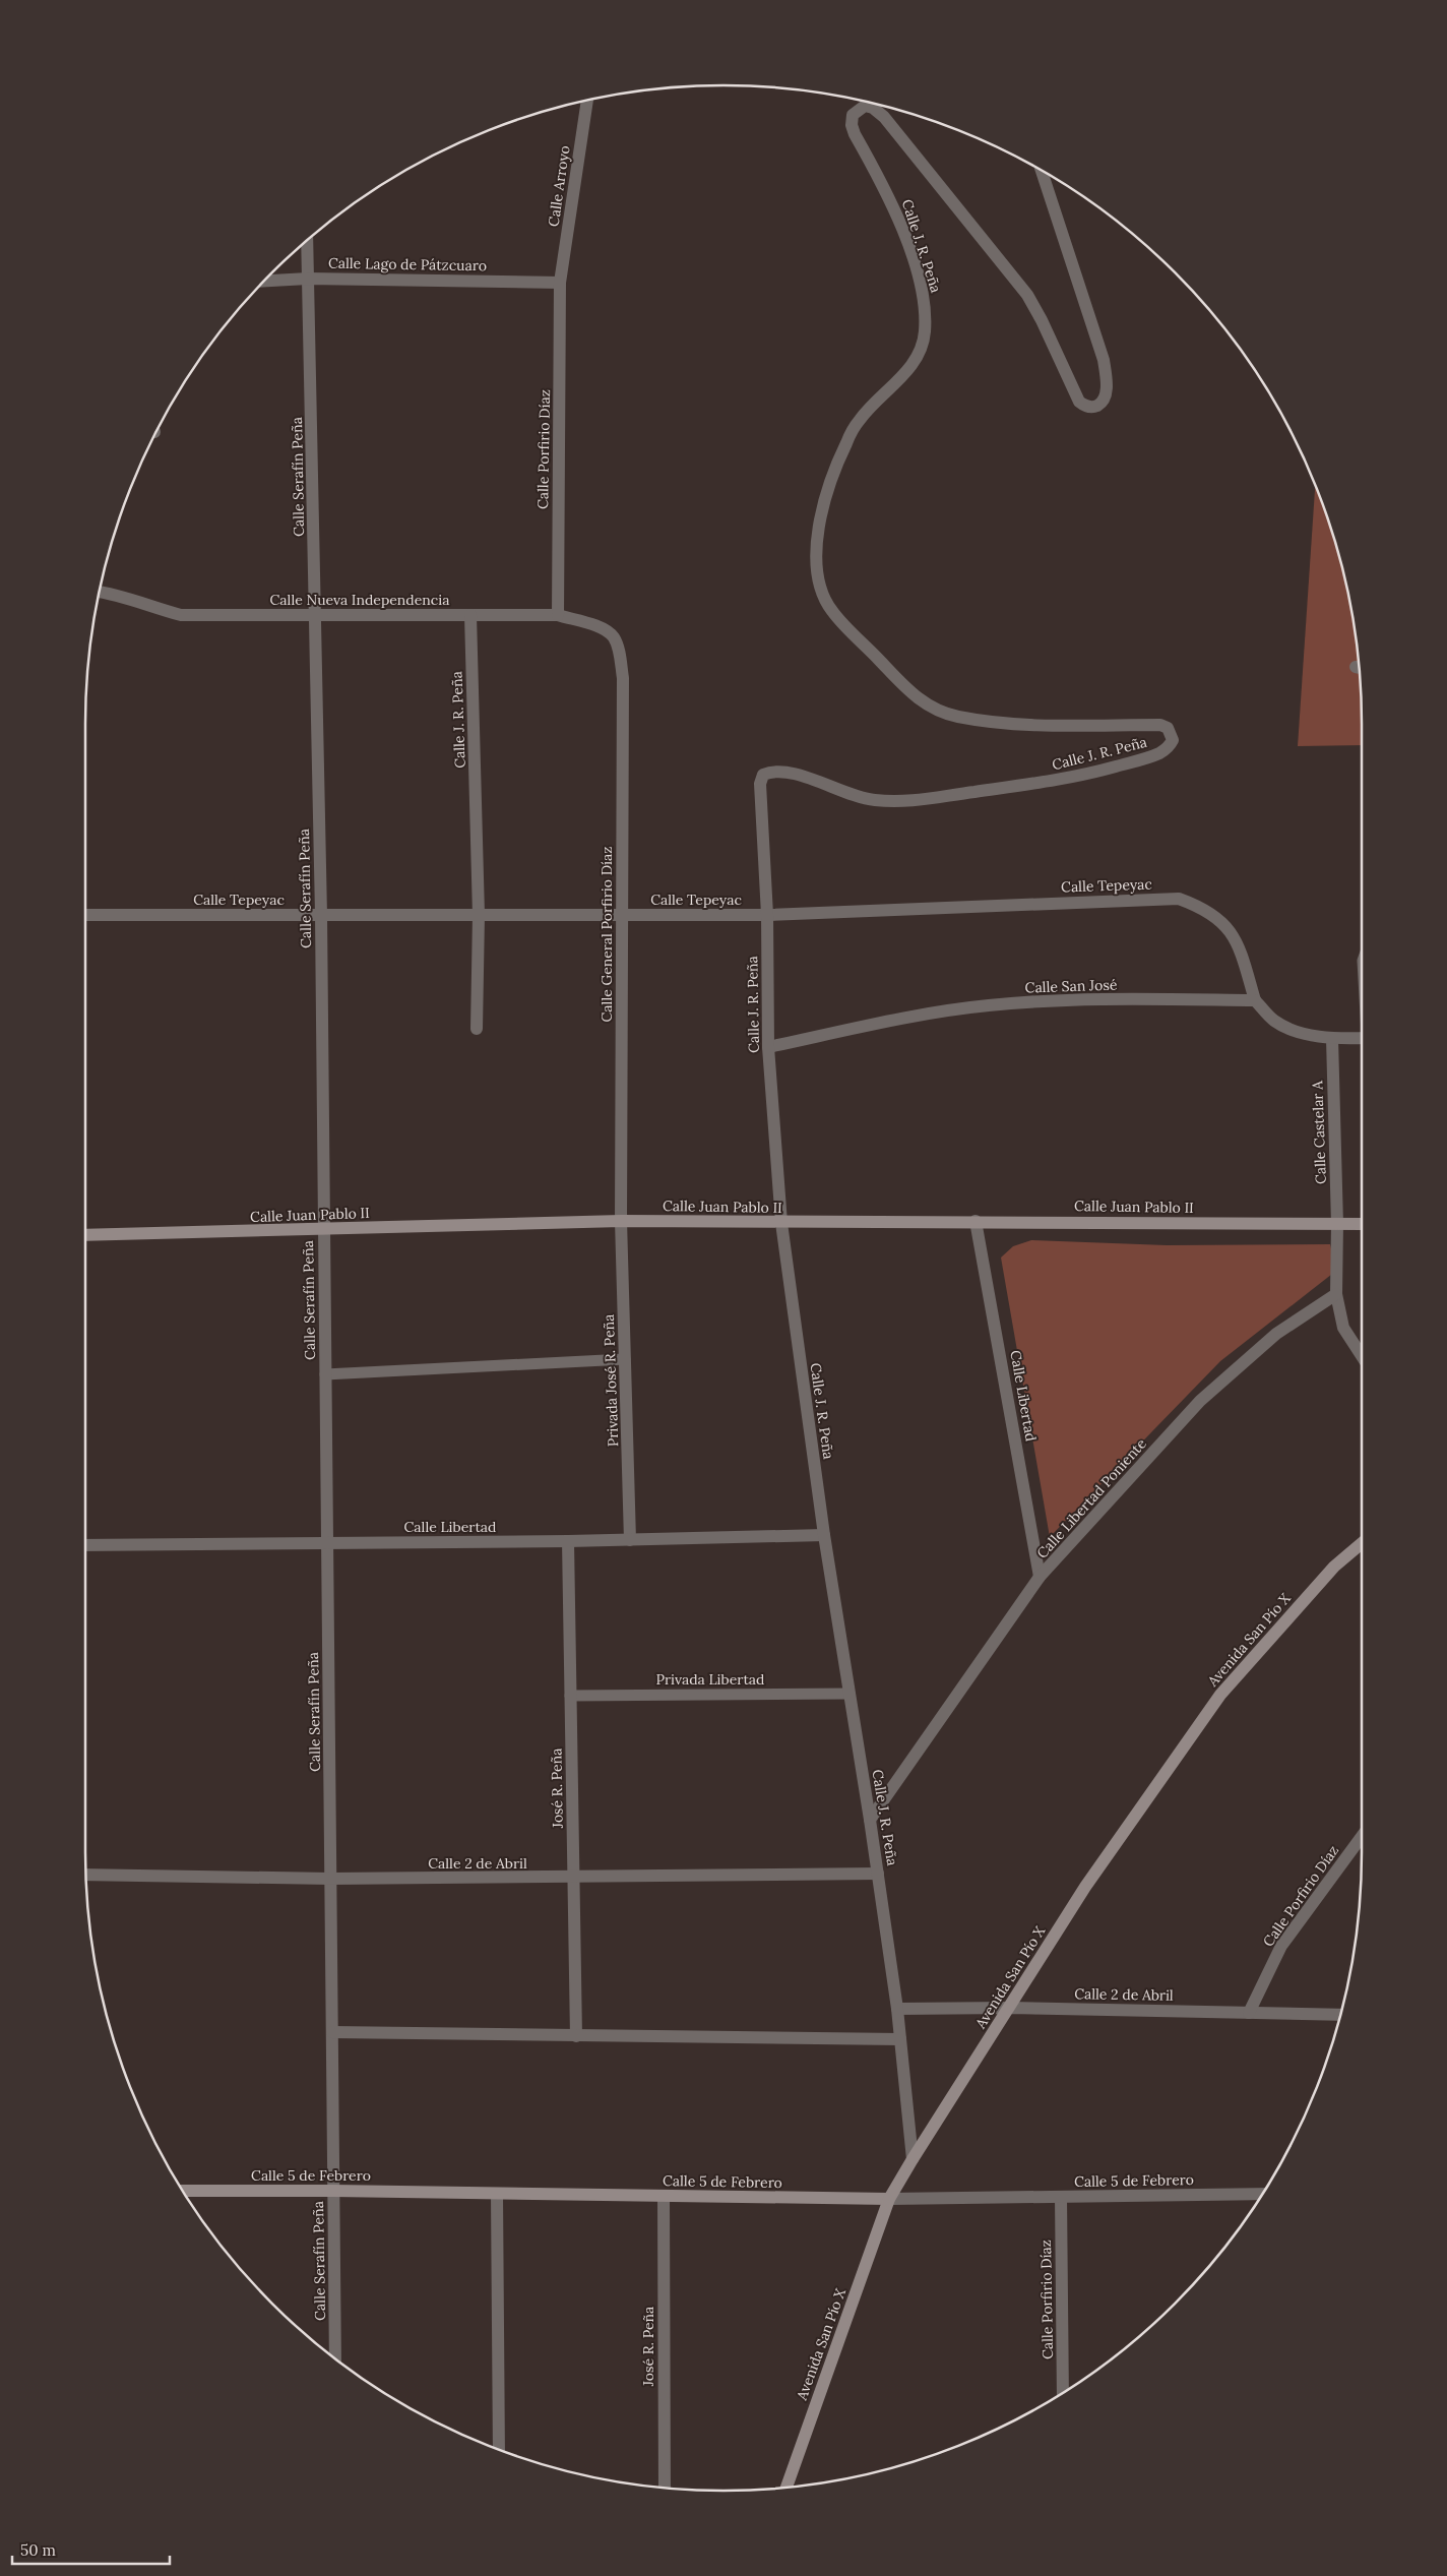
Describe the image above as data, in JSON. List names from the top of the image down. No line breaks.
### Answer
{"streets":{"street":["Calle Arroyo","Calle J. R. Peña","Calle Lago de Pátzcuaro","Calle Porfirio Díaz","Calle Serafín Peña","Calle Nueva Independencia","Calle Tepeyac","Calle General Porfirio Díaz","Calle San José","Calle Castelar A","Calle Juan Pablo II","Privada José R. Peña","Calle Libertad","Calle Libertad Poniente","Avenida San Pío X","José R. Peña","Calle 2 de Abril","Calle 5 de Febrero"],"lane":["Privada Libertad"]},"crossings":[["Calle Arroyo","Calle Lago de Pátzcuaro"],["Calle Arroyo","Calle Porfirio Díaz"],["Calle J. R. Peña","Calle Nueva Independencia"],["Calle J. R. Peña","Calle Tepeyac"],["Calle J. R. Peña","Calle San José"],["Calle J. R. Peña","Calle Juan Pablo II"],["Calle J. R. Peña","Calle Libertad"],["Calle J. R. Peña","Calle Libertad Poniente"],["Calle J. R. Peña","Avenida San Pío X"],["Calle J. R. Peña","Privada Libertad"],["Calle J. R. Peña","Calle 2 de Abril"],["Calle Lago de Pátzcuaro","Calle Porfirio Díaz"],["Calle Lago de Pátzcuaro","Calle Serafín Peña"],["Calle Porfirio Díaz","Calle Nueva Independencia"],["Calle Porfirio Díaz","Calle 2 de Abril"],["Calle Porfirio Díaz","Calle 5 de Febrero"],["Calle Serafín Peña","Calle Nueva Independencia"],["Calle Serafín Peña","Calle Tepeyac"],["Calle Serafín Peña","Calle Juan Pablo II"],["Calle Serafín Peña","Calle Libertad"],["Calle Serafín Peña","Calle 2 de Abril"],["Calle Serafín Peña","Calle 5 de Febrero"],["Calle Nueva Independencia","Calle General Porfirio Díaz"],["Calle Tepeyac","Calle General Porfirio Díaz"],["Calle Tepeyac","Calle San José"],["Calle General Porfirio Díaz","Calle Juan Pablo II"],["Calle General Porfirio Díaz","Privada José R. Peña"],["Calle Castelar A","Calle Juan Pablo II"],["Calle Juan Pablo II","Privada José R. Peña"],["Calle Juan Pablo II","Calle Libertad"],["Privada José R. Peña","Calle Libertad"],["Calle Libertad","Calle Libertad Poniente"],["Calle Libertad","José R. Peña"],["Avenida San Pío X","Calle 2 de Abril"],["Avenida San Pío X","Calle 5 de Febrero"],["Privada Libertad","José R. Peña"],["José R. Peña","Calle 2 de Abril"],["José R. Peña","Calle 5 de Febrero"]],"scale_bar":"50 m"}
